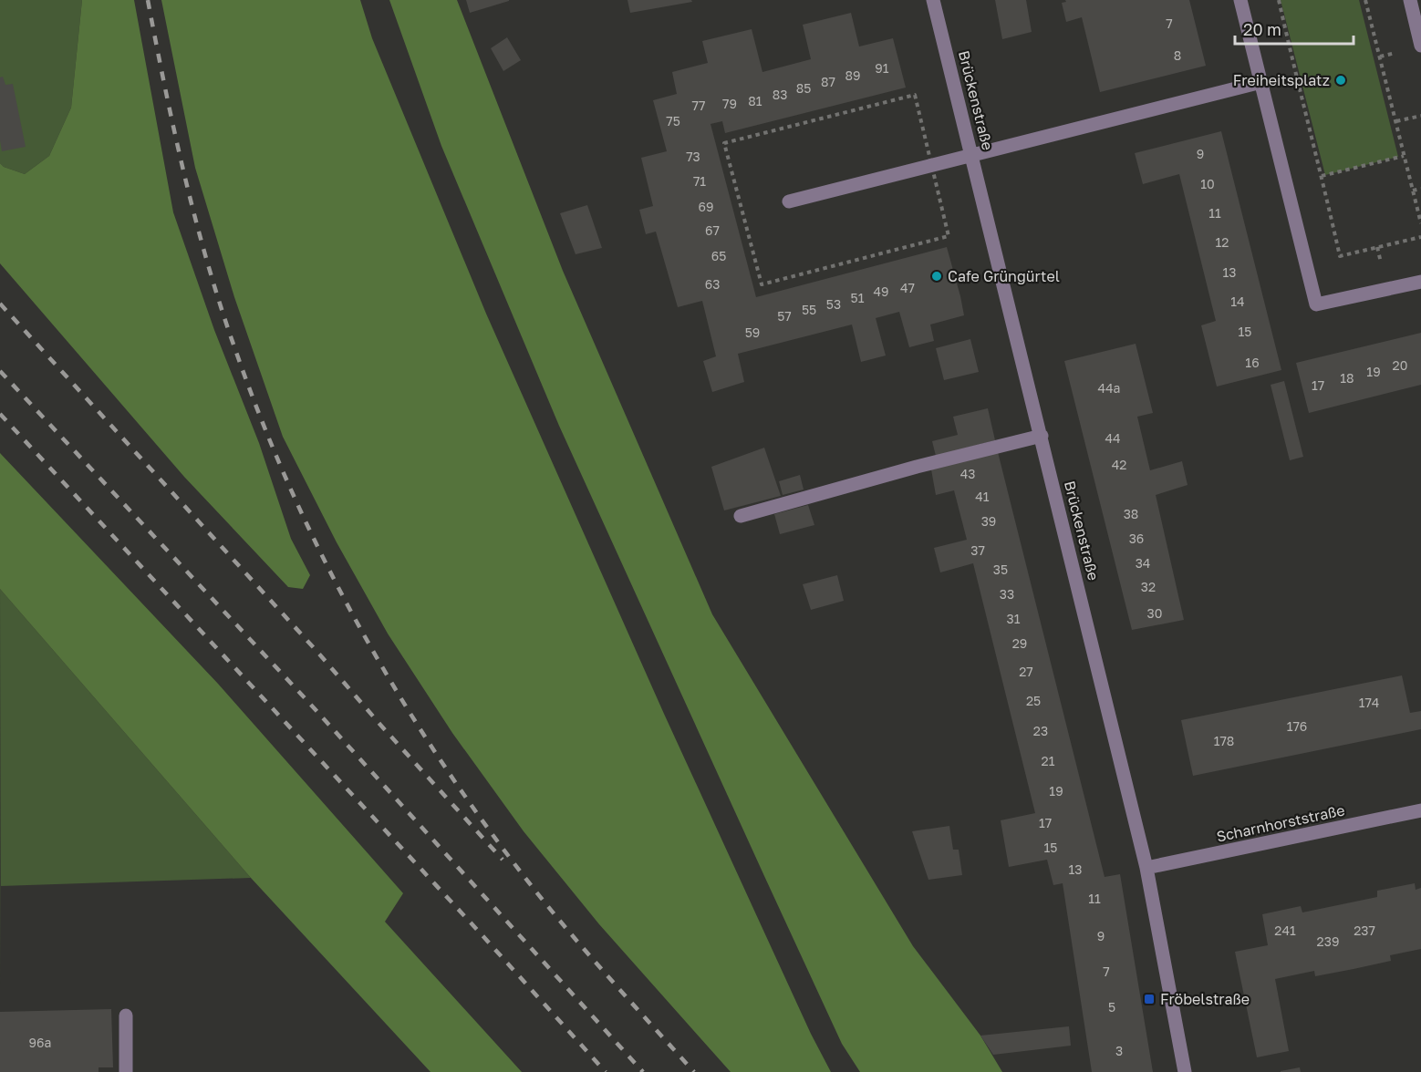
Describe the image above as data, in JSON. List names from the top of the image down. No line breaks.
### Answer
{"streets":{"street":["Brückenstraße","Scharnhorststraße"]},"crossings":[["Brückenstraße","Scharnhorststraße"]],"places":{"other":["Freiheitsplatz","Cafe Grüngürtel"],"transit":["Fröbelstraße"]},"house_numbers":["7","8","91","89","87","85","83","81","79","77","75","9","73","71","10","69","11","67","12","65","13","63","47","49","51","14","53","55","57","15","59","16","20","19","18","17","44a","44","42","43","41","38","39","36","37","34","35","32","33","30","31","29","27","25","174","176","23","178","21","19","17","15","13","11","241","237","9","239","7","5","96a","3"],"scale_bar":"20 m"}
